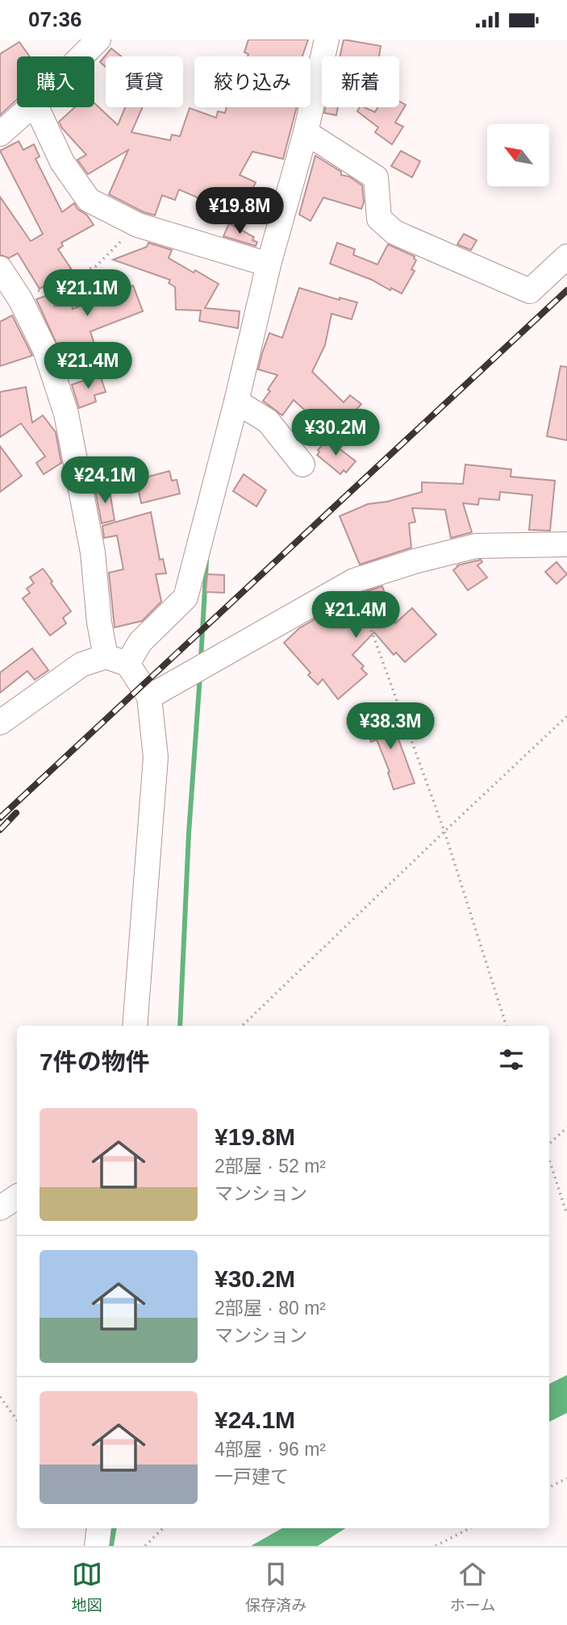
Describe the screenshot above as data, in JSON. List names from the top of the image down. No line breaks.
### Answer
{"north":"top left","page":{"status":"07:36","chip":["購入","賃貸","絞り込み","新着"],"price":["¥19.8M","¥21.1M","¥21.4M","¥30.2M","¥24.1M","¥21.4M","¥38.3M"],"heading":"7件の物件","list":[{"name":"¥19.8M","note":"2部屋 · 52 m² · マンション"},{"name":"¥30.2M","note":"2部屋 · 80 m² · マンション"},{"name":"¥24.1M","note":"4部屋 · 96 m² · 一戸建て"}],"tabs":["地図","保存済み","ホーム"]}}
